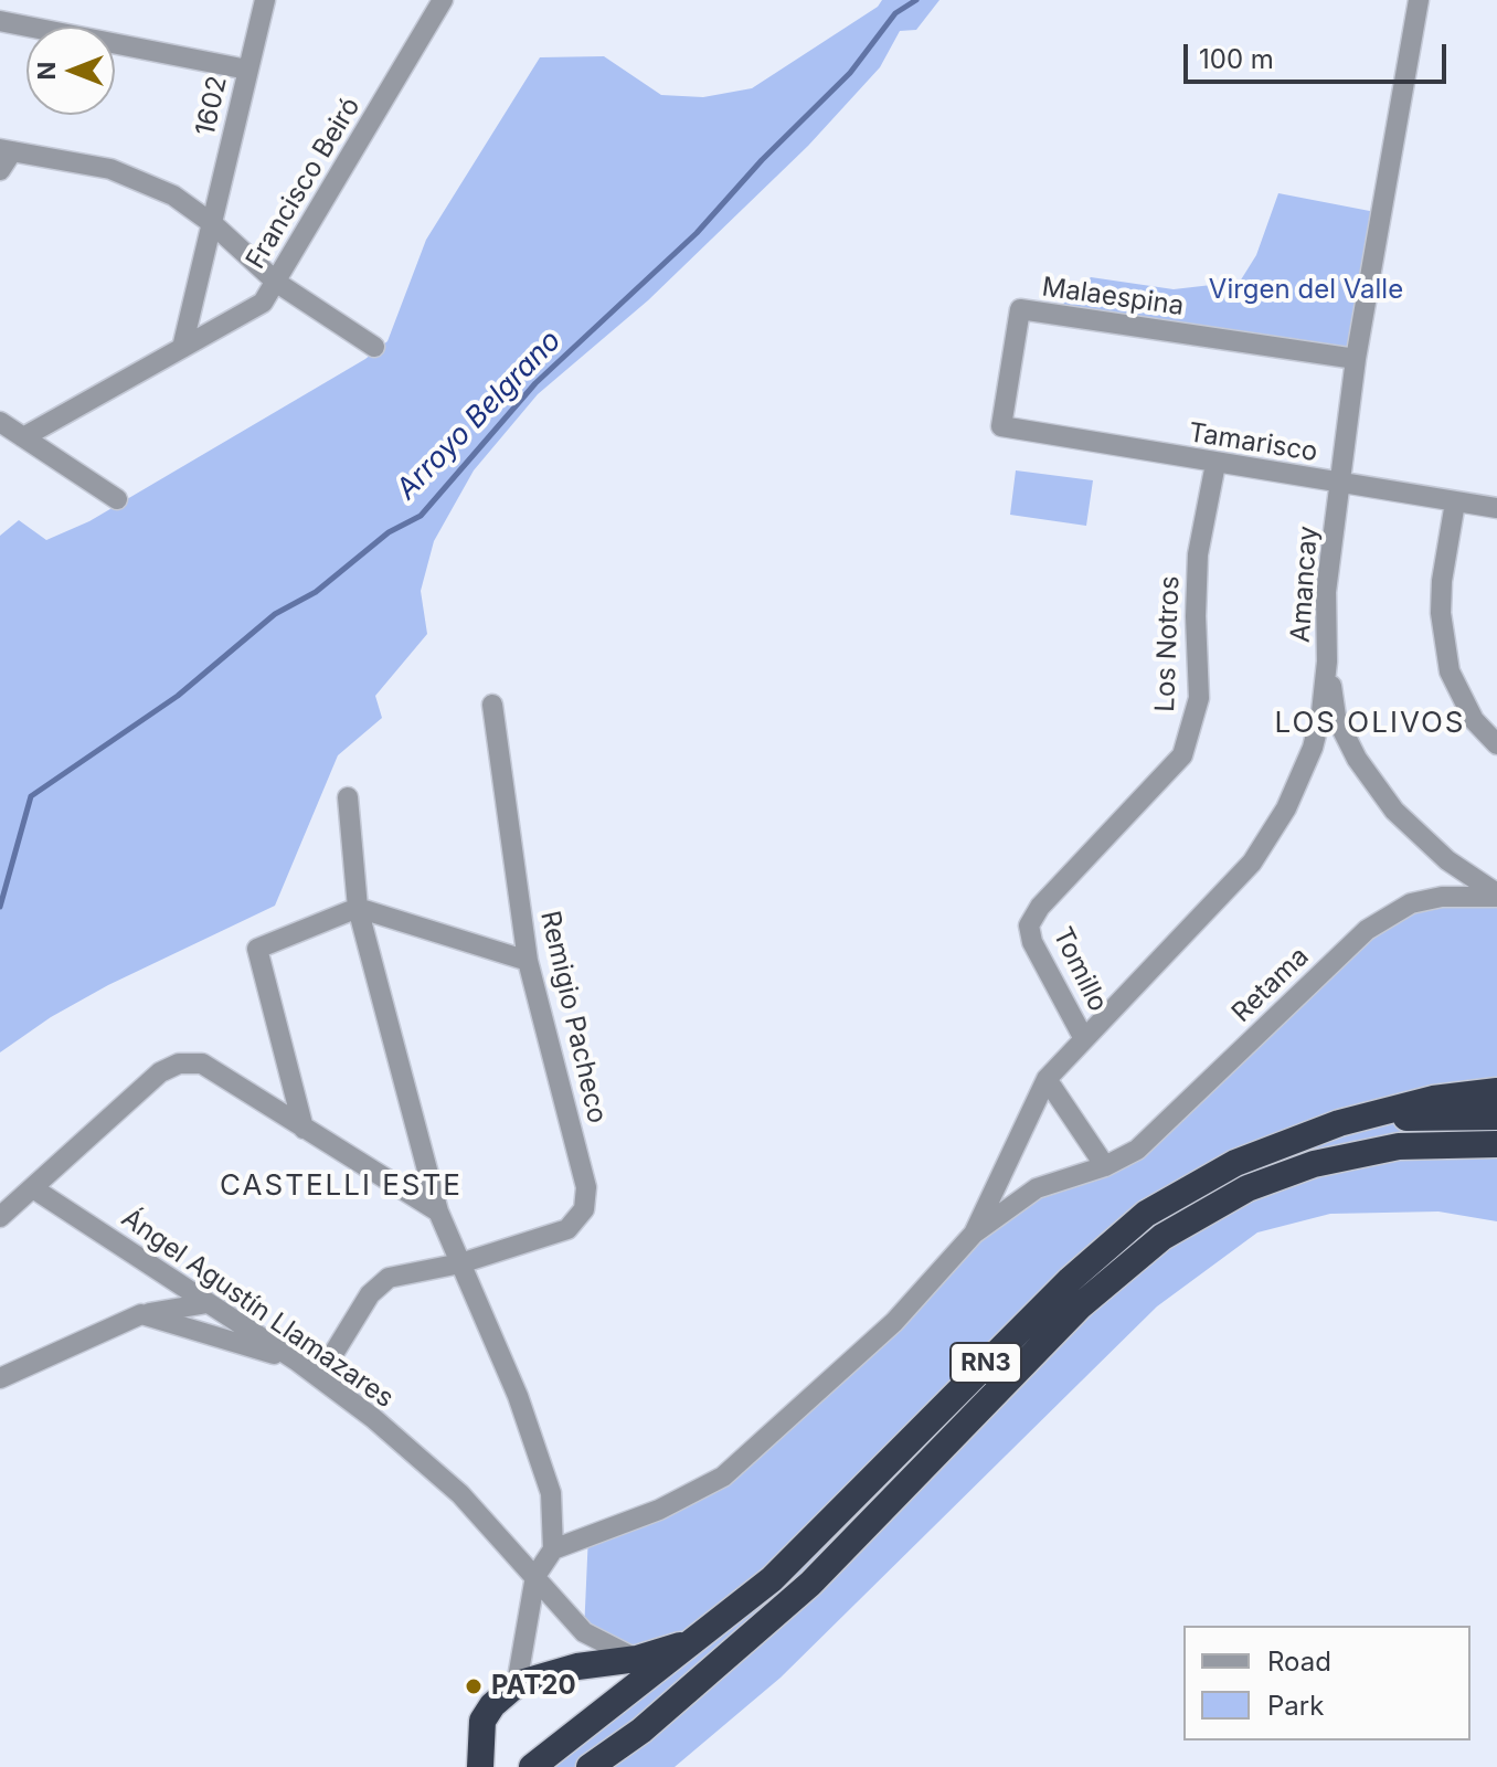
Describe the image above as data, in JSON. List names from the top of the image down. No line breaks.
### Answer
{"streets":{"highway":["RN3"],"street":["1602","Francisco Beiró","Malaespina","Tamarisco","Amancay","Los Notros","Tomillo","Retama","Remigio Pacheco","Ángel Agustín Llamazares"]},"crossings":[["1602","Francisco Beiró"],["Malaespina","Tamarisco"],["Malaespina","Amancay"],["Tamarisco","Amancay"],["Tamarisco","Los Notros"],["Amancay","Tomillo"],["Amancay","Retama"],["Los Notros","Tomillo"]],"districts":["LOS OLIVOS","CASTELLI ESTE"],"water":["Arroyo Belgrano"],"parks":["Virgen del Valle"],"places":["PAT20"],"legend":["Road","Park"],"scale_bar":"100 m","north":"left"}
